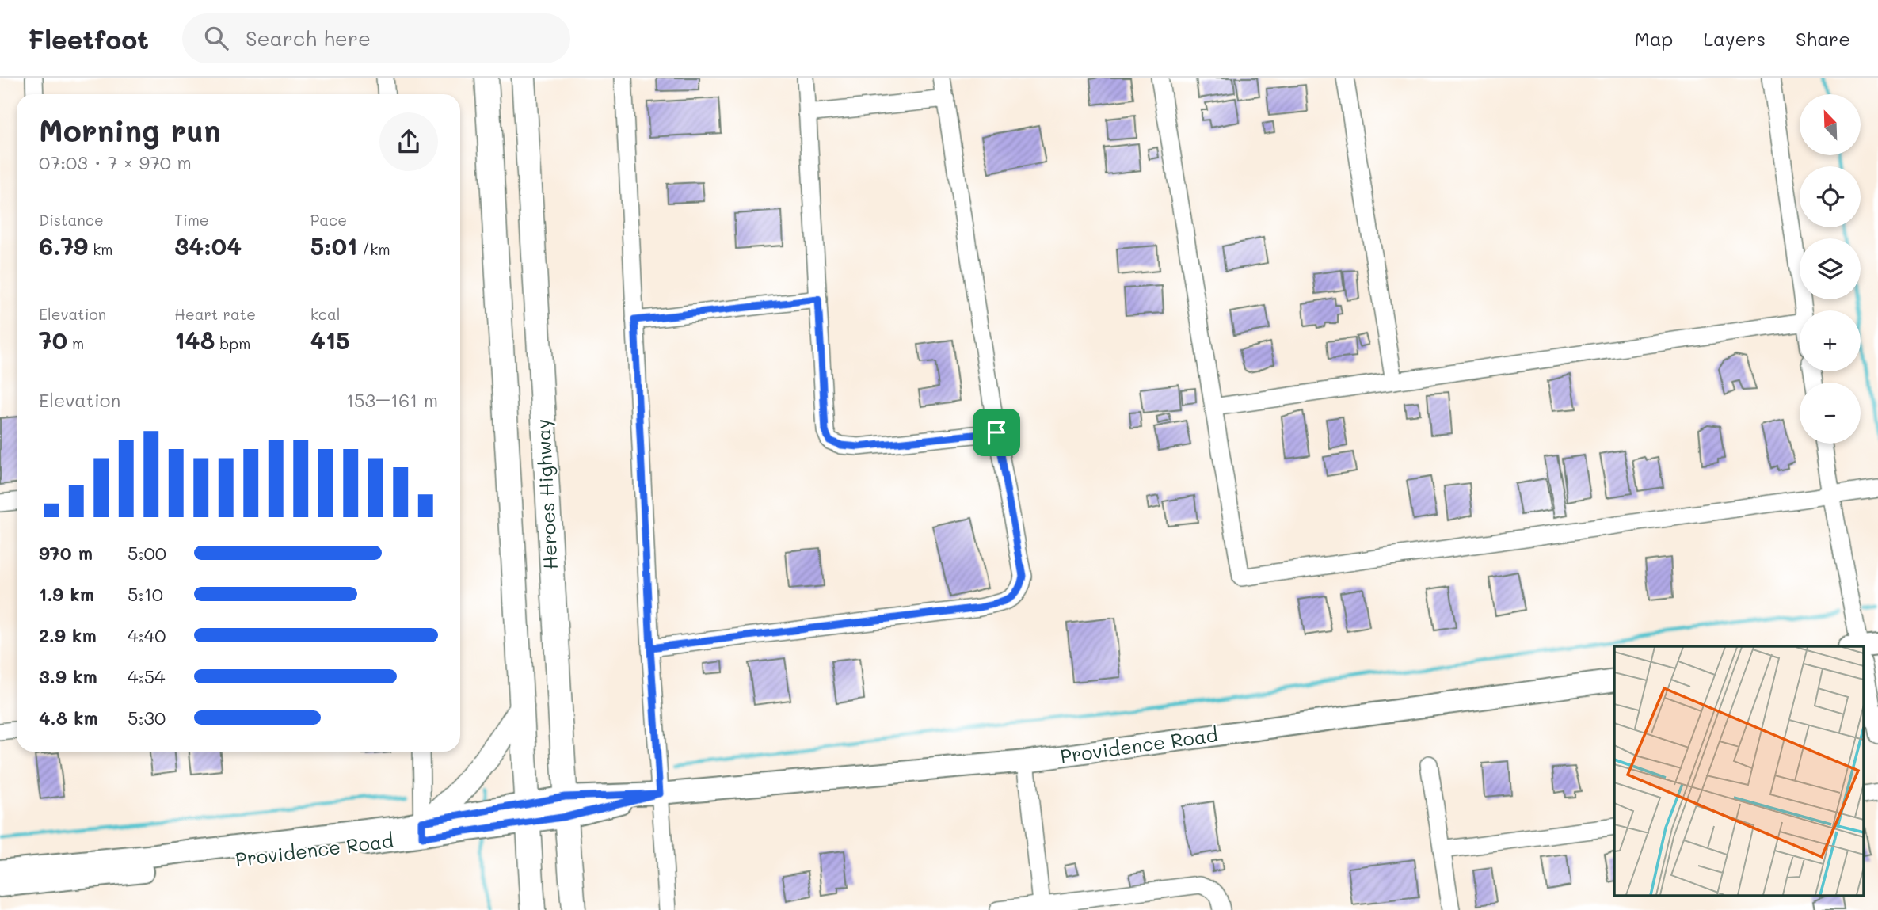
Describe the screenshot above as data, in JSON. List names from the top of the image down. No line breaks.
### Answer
{"streets":{"main road":["Heroes Highway"],"street":["Providence Road"]},"crossings":[["Heroes Highway","Providence Road"]],"north":"top left","page":{"header":"Fleetfoot","search":"Search here","nav":["Map","Layers","Share"],"map_buttons":["+","−"],"heading":["Morning run","07:03 · 7 × 970 m"],"stats":[["Distance","6.79 km"],["Time","34:04"],["Pace","5:01 /km"],["Elevation","70 m"],["Heart rate","148 bpm"],["kcal","415"]],"chart":["Elevation","153–161 m"],"list":[{"name":"970 m","note":"5:00"},{"name":"1.9 km","note":"5:10"},{"name":"2.9 km","note":"4:40"},{"name":"3.9 km","note":"4:54"},{"name":"4.8 km","note":"5:30"}]}}
